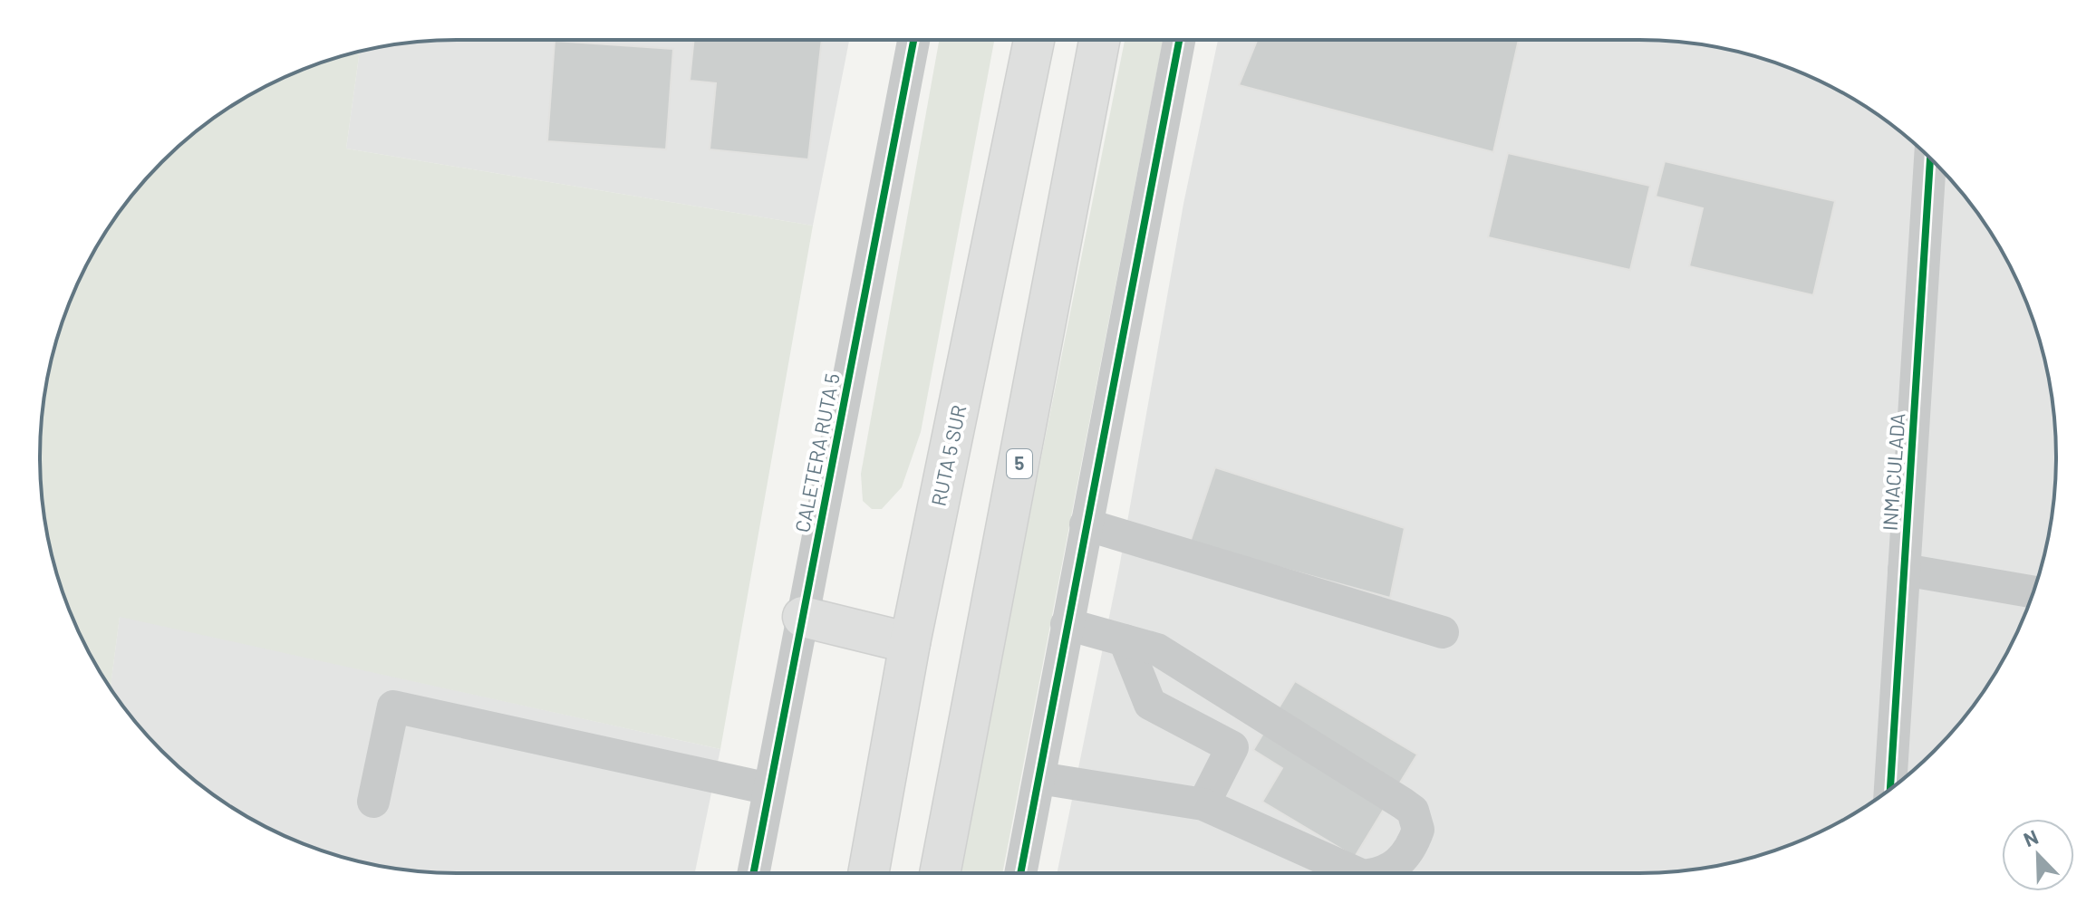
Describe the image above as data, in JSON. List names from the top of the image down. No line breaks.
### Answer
{"streets":{"highway":["RUTA 5 SUR","5"],"street":["CALETERA RUTA 5","INMACULADA"]},"north":"top left"}
